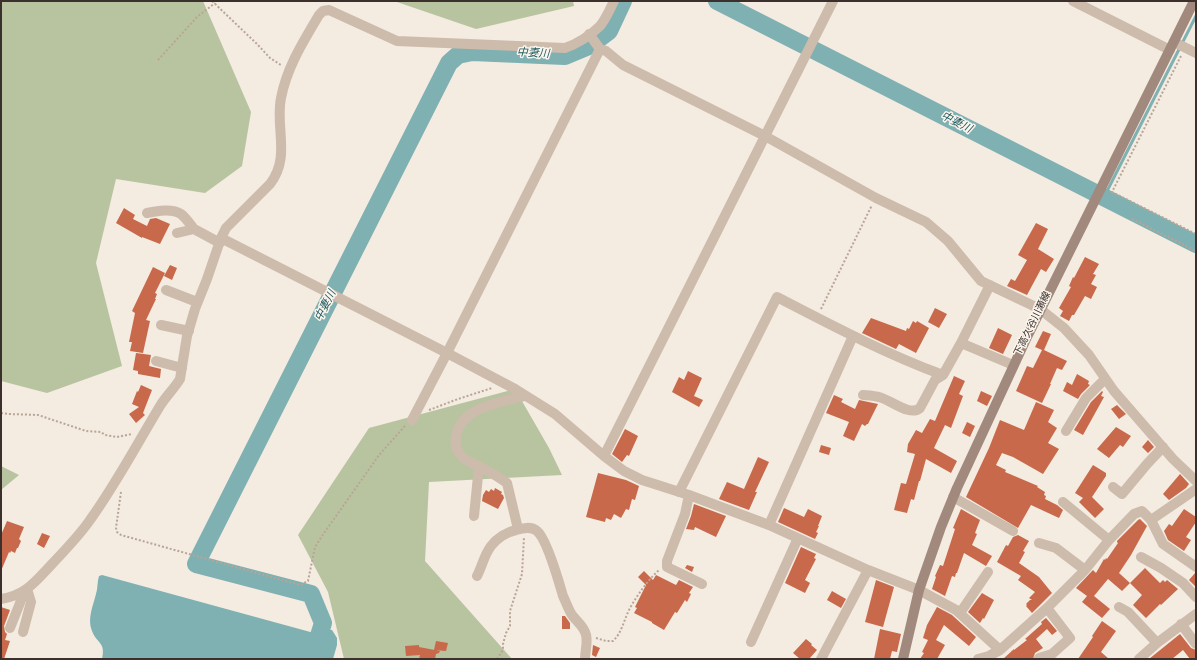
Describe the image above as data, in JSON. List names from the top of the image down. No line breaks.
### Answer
{"streets":{"main road":["下高久谷川瀬線"]},"water":["中妻川"]}
